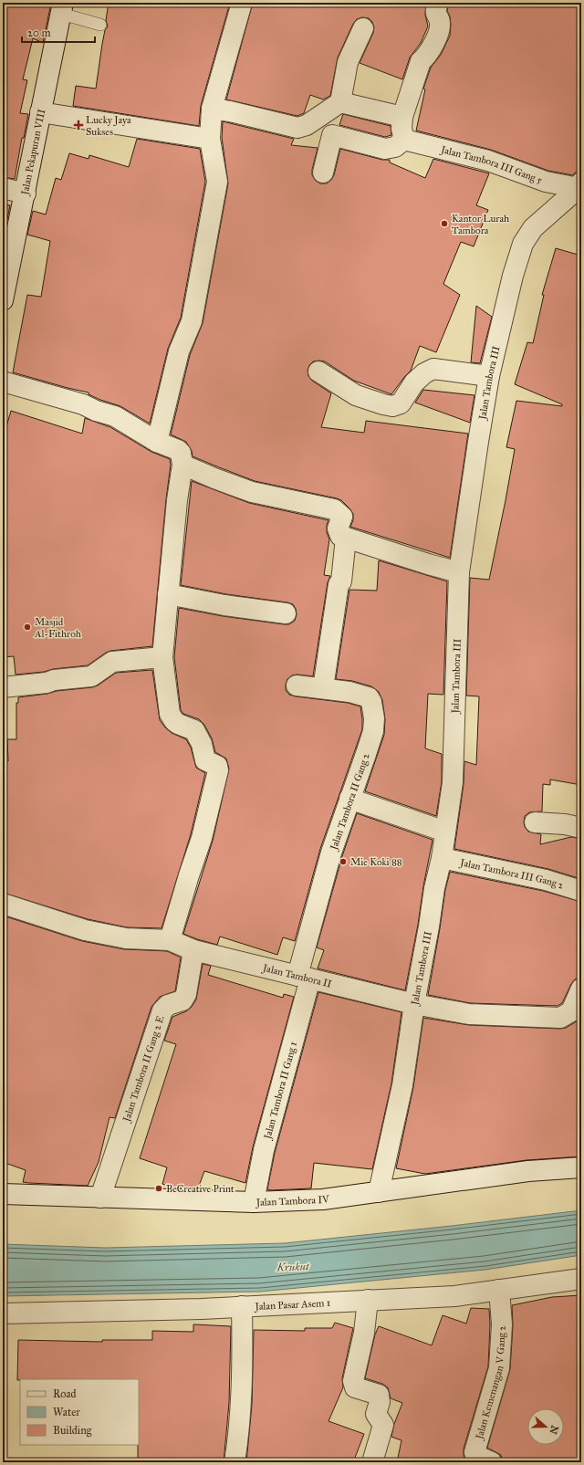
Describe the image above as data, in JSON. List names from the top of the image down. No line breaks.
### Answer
{"streets":{"street":["Jalan Pekapuran VIII","Jalan Tambora III Gang 5","Jalan Tambora III","Jalan Tambora II Gang 2","Jalan Tambora III Gang 2","Jalan Tambora II","Jalan Tambora II Gang 2 E","Jalan Tambora II Gang 1","Jalan Tambora IV","Jalan Pasar Asem 1","Jalan Kemenangan V Gang 2"]},"crossings":[["Jalan Tambora III Gang 5","Jalan Tambora III"],["Jalan Tambora III","Jalan Tambora III Gang 2"],["Jalan Tambora III","Jalan Tambora II"],["Jalan Tambora III","Jalan Tambora IV"],["Jalan Tambora II Gang 2","Jalan Tambora II"],["Jalan Tambora II Gang 2","Jalan Tambora II Gang 1"],["Jalan Tambora II","Jalan Tambora II Gang 2 E"],["Jalan Tambora II","Jalan Tambora II Gang 1"],["Jalan Tambora II Gang 2 E","Jalan Tambora IV"],["Jalan Tambora II Gang 1","Jalan Tambora IV"],["Jalan Pasar Asem 1","Jalan Kemenangan V Gang 2"]],"water":["Krukut"],"places":{"health":["Lucky Jaya Sukses"],"other":["Kantor Lurah Tambora","Masjid Al-Fithroh","Mie Koki 88","BeCreative Print"]},"legend":["Road","Water","Building"],"scale_bar":"20 m","north":"right"}
